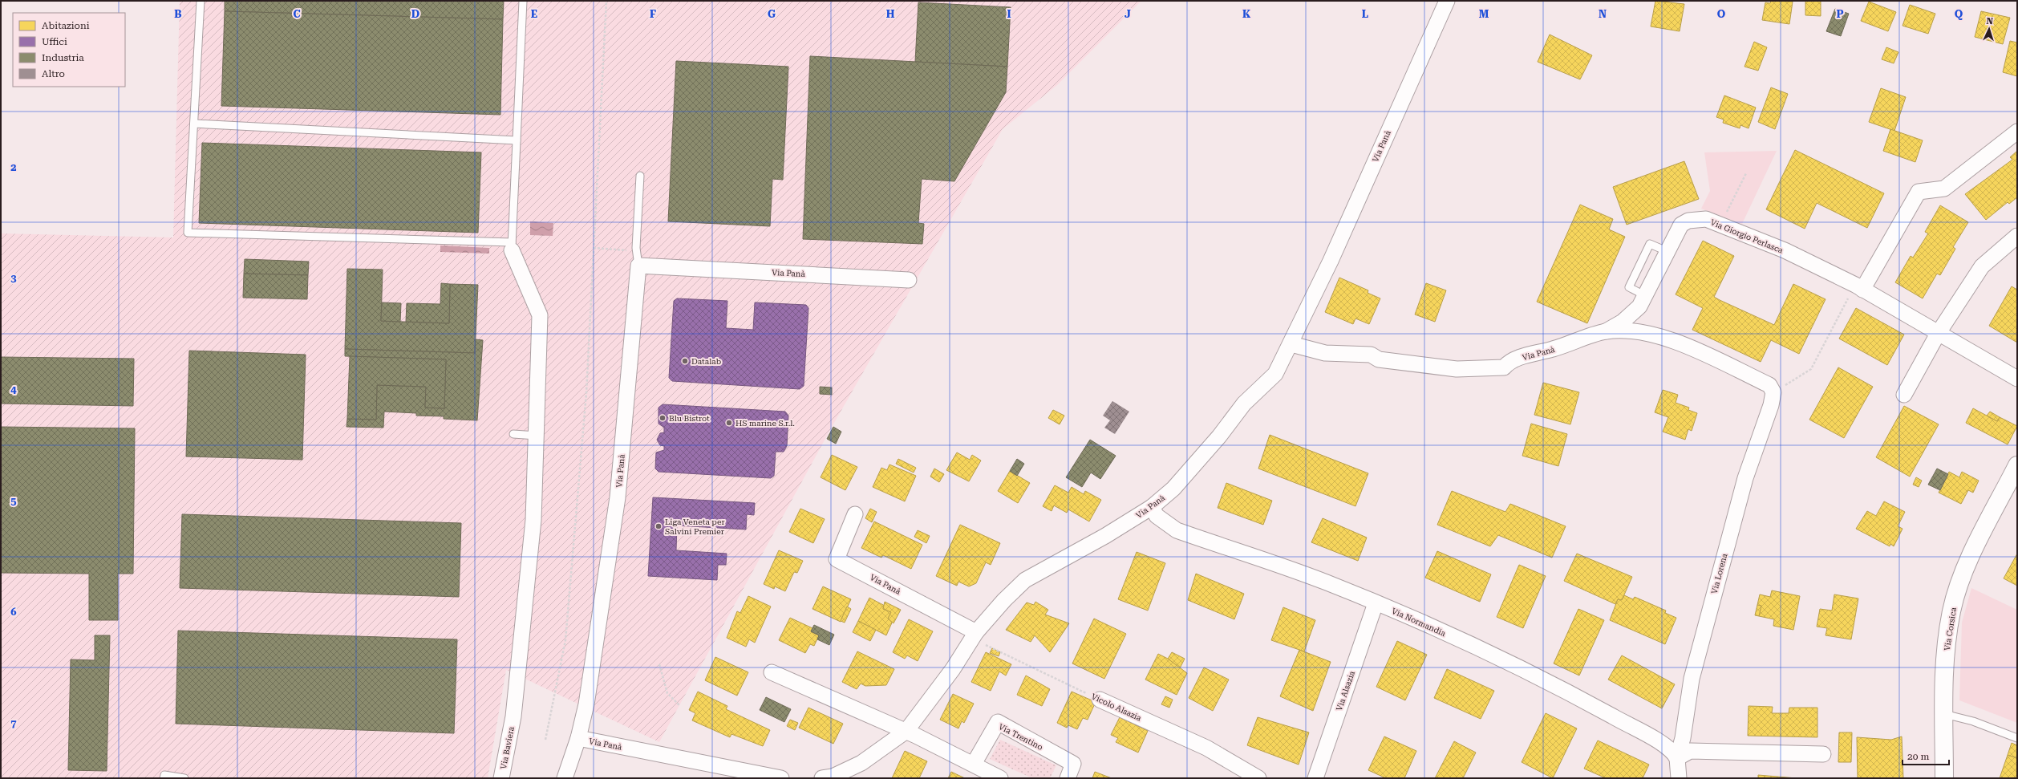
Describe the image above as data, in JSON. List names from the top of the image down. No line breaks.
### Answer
{"streets":{"street":["Via Panà","Via Giorgio Perlasca","Via Lorena","Via Normandia","Via Corsica","Via Alsazia","Vicolo Alsazia","Via Trentino","Via Baviera"]},"crossings":[["Via Panà","Via Giorgio Perlasca"],["Via Panà","Via Lorena"],["Via Panà","Via Normandia"],["Via Panà","Vicolo Alsazia"],["Via Lorena","Via Normandia"],["Via Normandia","Via Alsazia"]],"places":["Datalab","Blu Bistrot","HS marine S.r.l.","Liga Veneta per Salvini Premier"],"legend":["Abitazioni","Uffici","Industria","Altro"],"scale_bar":"20 m","north":"top","grid":{"columns":["B","C","D","E","F","G","H","I","J","K","L","M","N","O","P","Q"],"rows":["2","3","4","5","6","7"]}}
